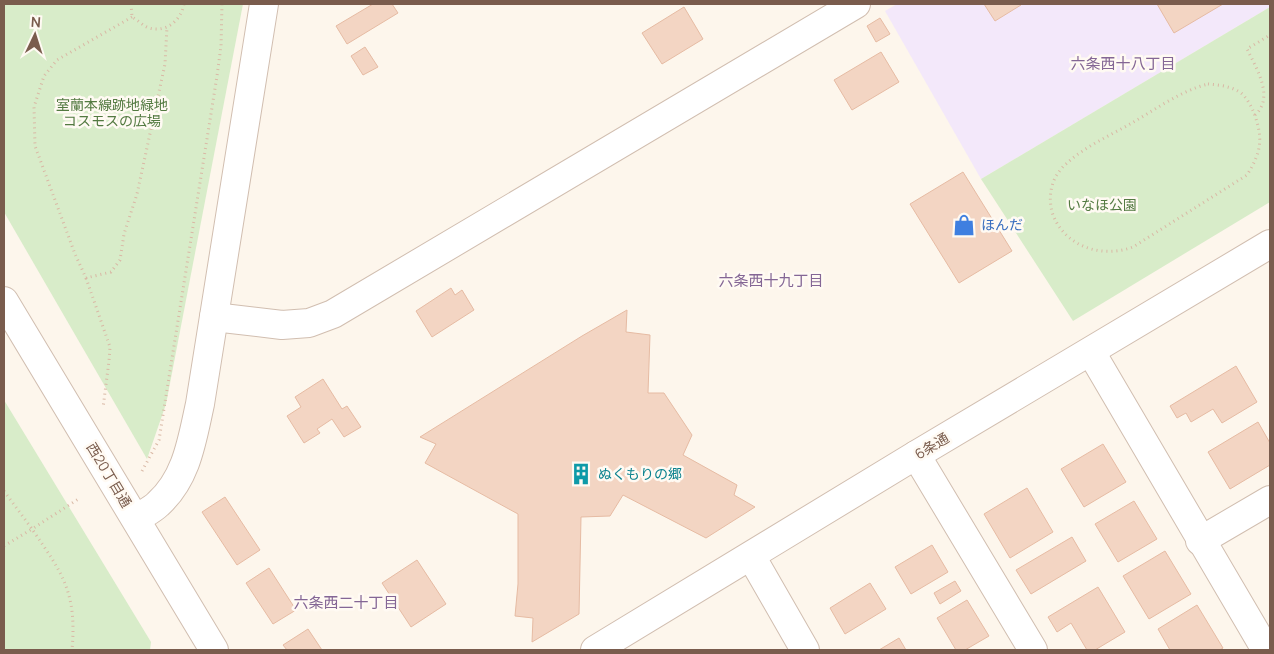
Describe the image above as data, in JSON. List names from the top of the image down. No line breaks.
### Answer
{"streets":{"street":["6条通","西20丁目通"]},"districts":["六条西十八丁目","六条西十九丁目","六条西二十丁目"],"parks":["室蘭本線跡地緑地 コスモスの広場","いなほ公園"],"places":{"shop":["ほんだ"],"building":["ぬくもりの郷"]},"north":"top"}
